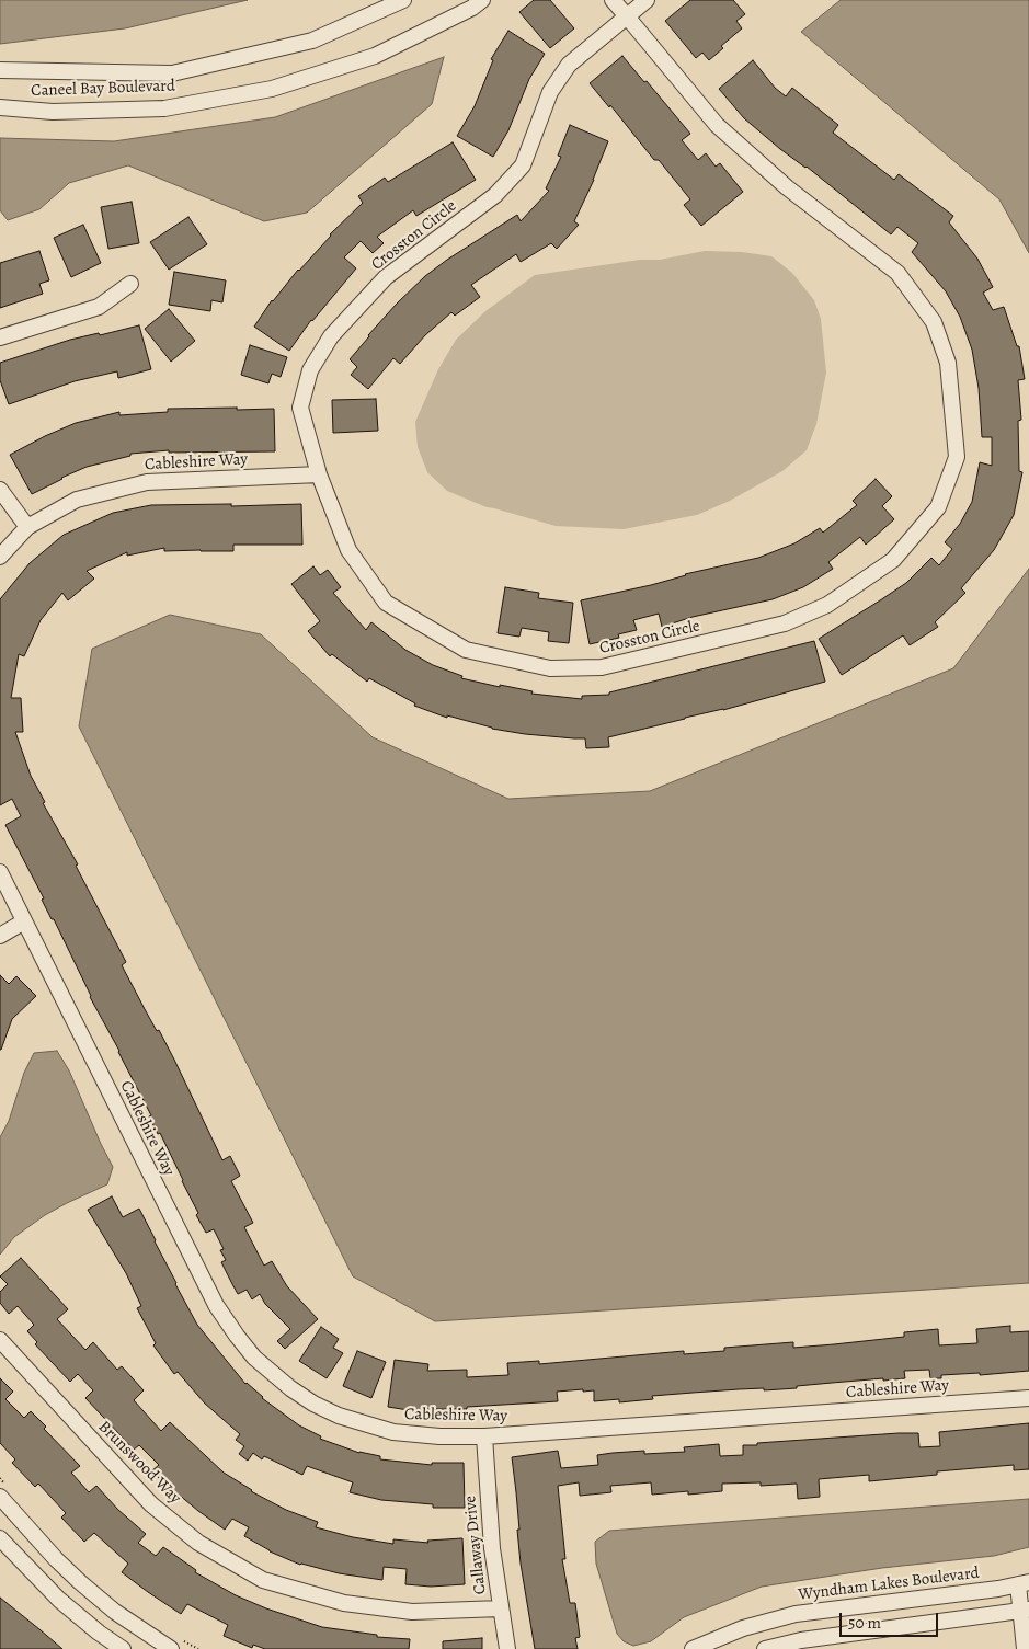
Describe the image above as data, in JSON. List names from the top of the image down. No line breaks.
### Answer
{"streets":{"street":["Caneel Bay Boulevard","Crosston Circle","Cableshire Way","Brunswood Way","Callaway Drive","Wyndham Lakes Boulevard"]},"crossings":[["Crosston Circle","Cableshire Way"],["Cableshire Way","Callaway Drive"],["Brunswood Way","Callaway Drive"]],"scale_bar":"50 m"}
